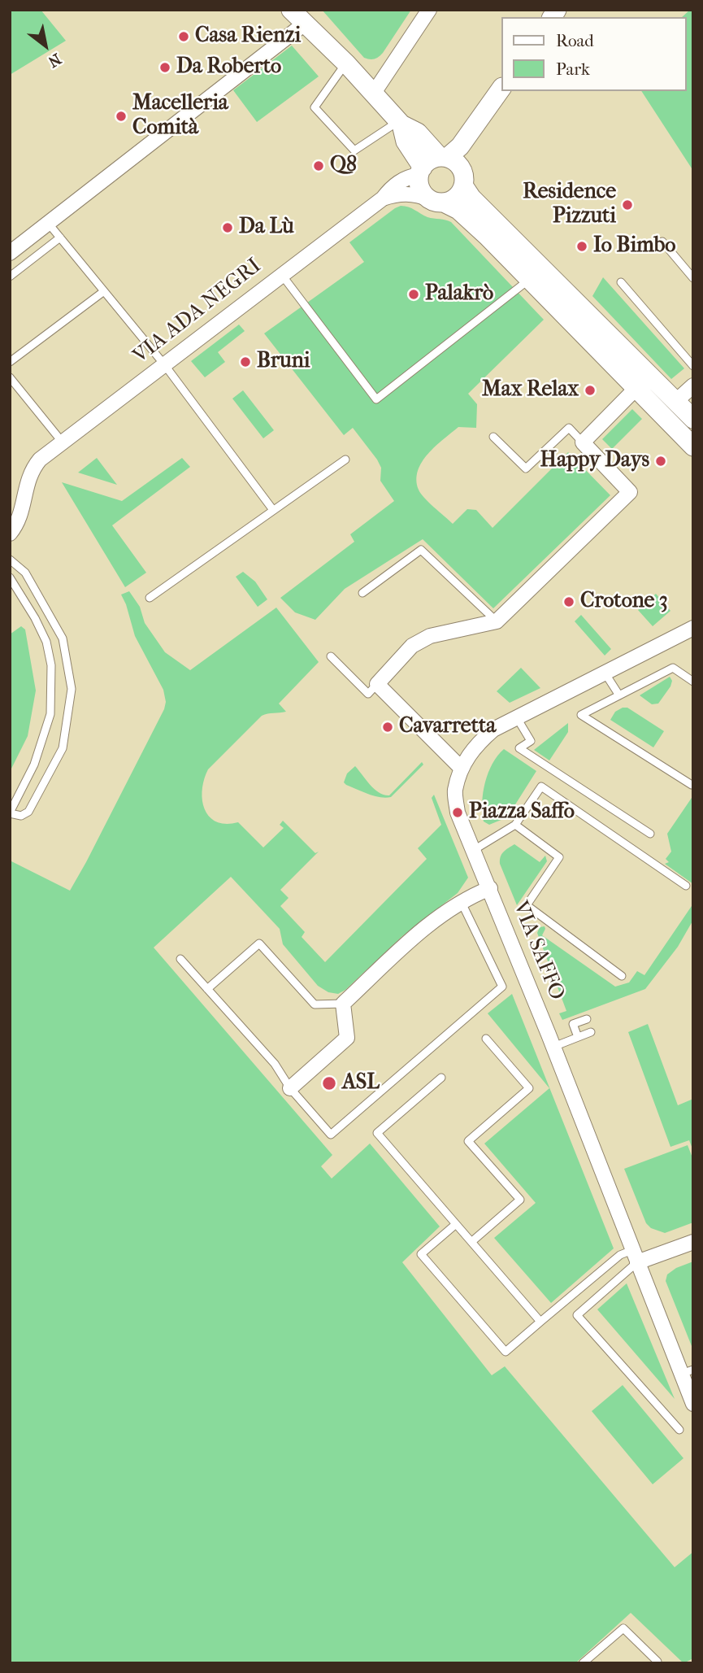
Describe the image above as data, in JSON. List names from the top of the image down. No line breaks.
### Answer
{"streets":{"street":["VIA ADA NEGRI","VIA SAFFO"]},"places":["Casa Rienzi","Da Roberto","Macelleria Comità","Q8","Residence Pizzuti","Da Lù","Io Bimbo","Palakrò","Bruni","Max Relax","Happy Days","Crotone 3","Cavarretta","Piazza Saffo","ASL"],"legend":["Road","Park"],"north":"bottom right"}
